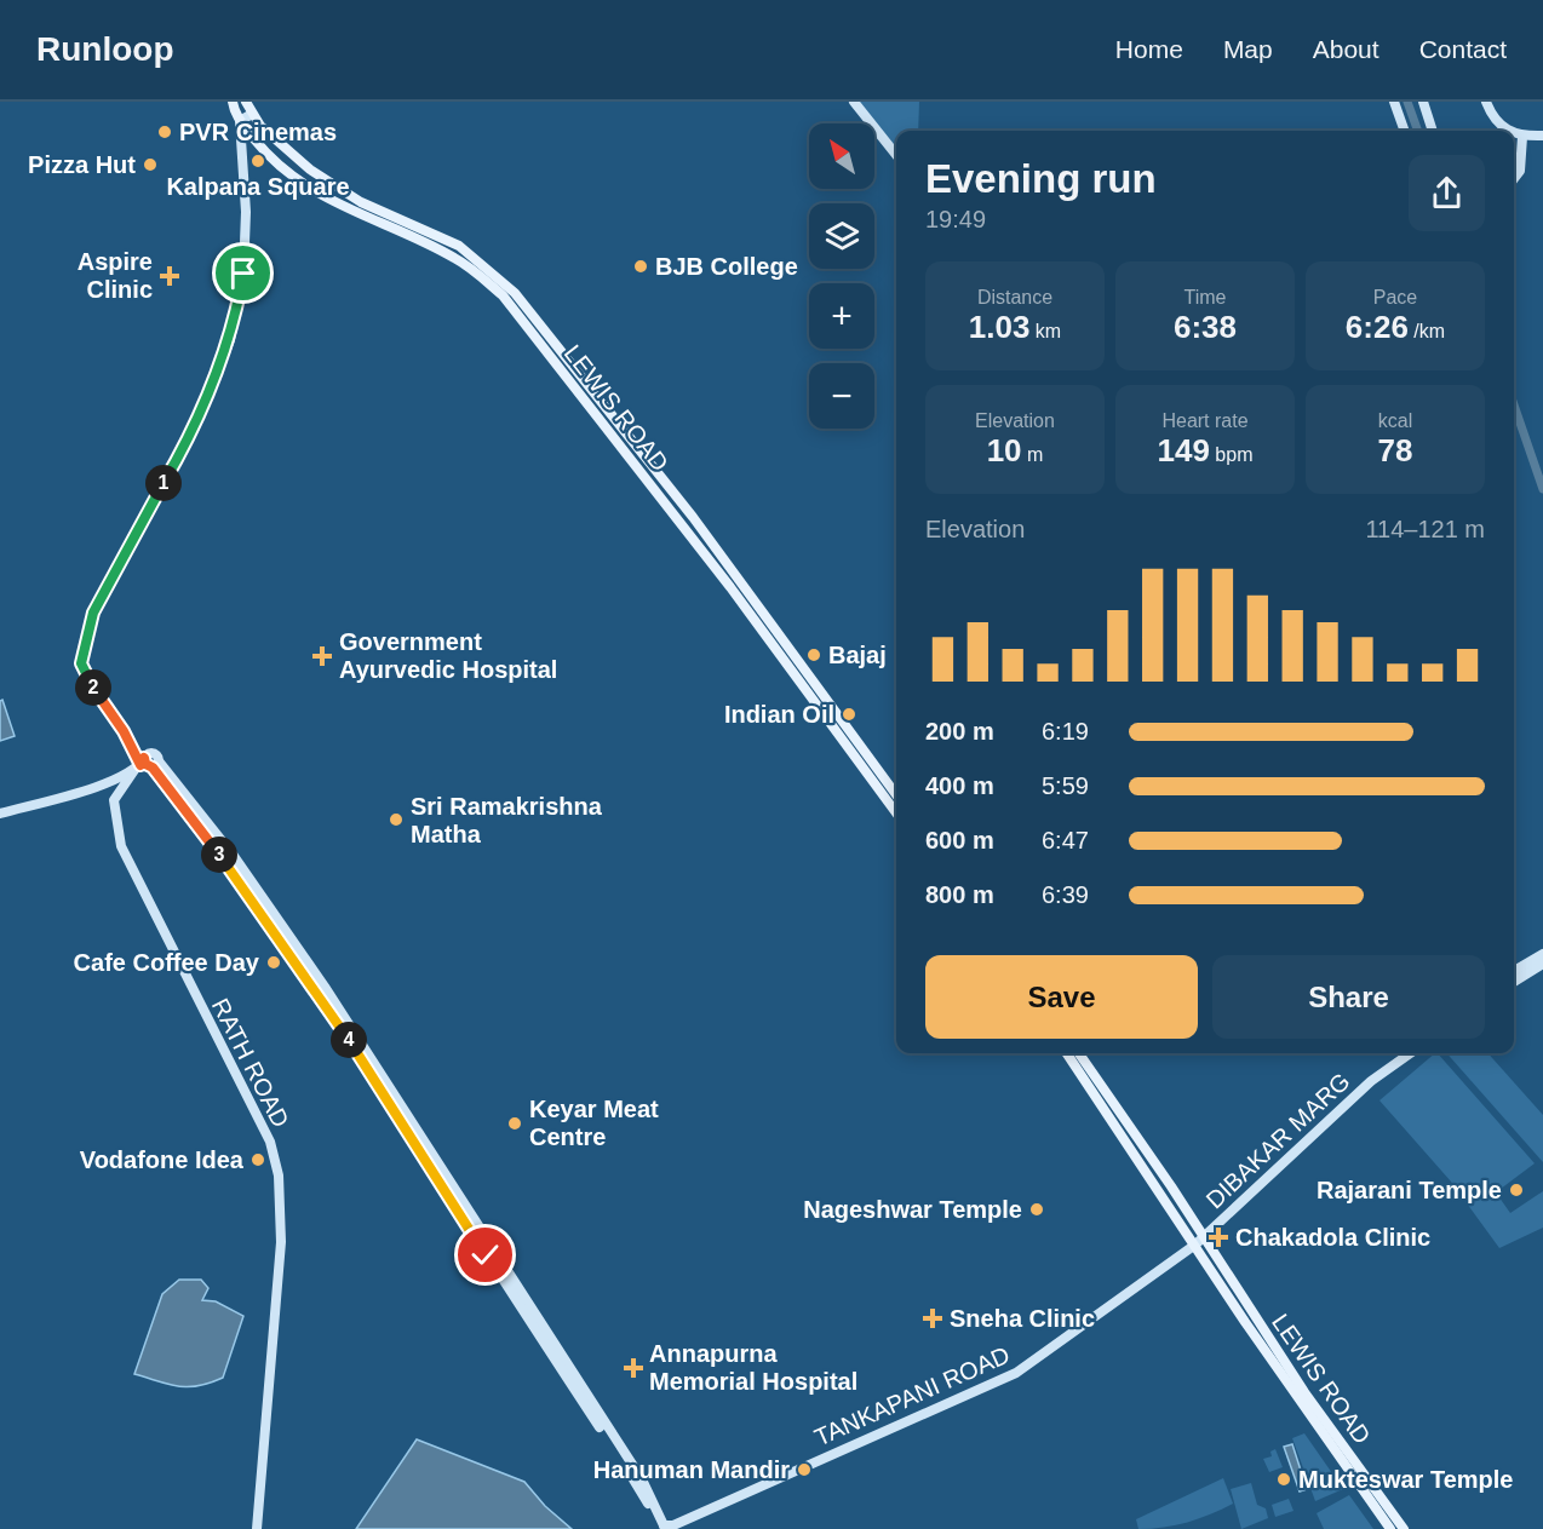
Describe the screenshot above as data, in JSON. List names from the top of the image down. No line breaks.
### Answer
{"streets":{"main road":["LEWIS ROAD","RATH ROAD","DIBAKAR MARG","TANKAPANI ROAD"]},"crossings":[["RATH ROAD","TANKAPANI ROAD"],["DIBAKAR MARG","TANKAPANI ROAD"]],"places":{"other":["PVR Cinemas","Kalpana Square","Pizza Hut","BJB College","Bajaj","Indian Oil","Sri Ramakrishna Matha","Cafe Coffee Day","Keyar Meat Centre","Vodafone Idea","Rajarani Temple","Nageshwar Temple","Hanuman Mandir","Mukteswar Temple"],"health":["Aspire Clinic","Government Ayurvedic Hospital","Chakadola Clinic","Sneha Clinic","Annapurna Memorial Hospital"]},"north":"top left","page":{"header":"Runloop","nav":["Home","Map","About","Contact"],"map_buttons":["+","−"],"heading":["Evening run","19:49"],"stats":[["Distance","1.03 km"],["Time","6:38"],["Pace","6:26 /km"],["Elevation","10 m"],["Heart rate","149 bpm"],["kcal","78"]],"pins":["1","2","3","4"],"chart":["Elevation","114–121 m"],"list":[{"name":"200 m","note":"6:19"},{"name":"400 m","note":"5:59"},{"name":"600 m","note":"6:47"},{"name":"800 m","note":"6:39"}],"buttons":["Save","Share"]}}
